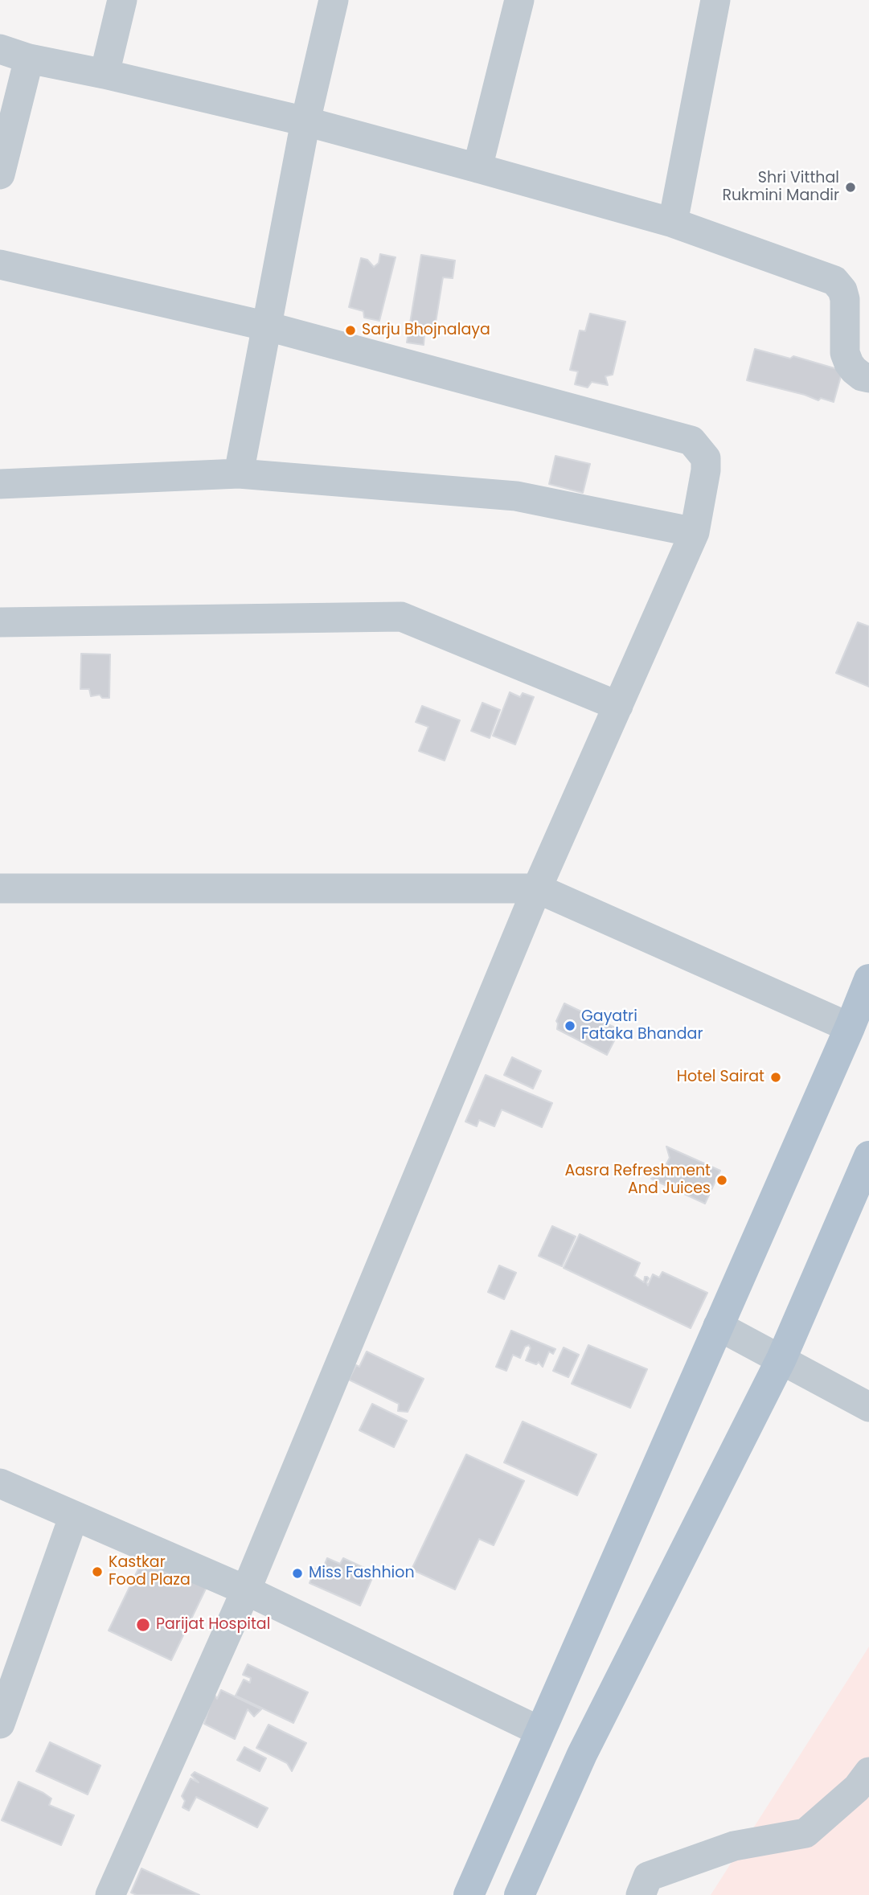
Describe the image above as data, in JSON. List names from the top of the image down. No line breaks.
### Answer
{"places":["Shri Vitthal Rukmini Mandir","Sarju Bhojnalaya","Gayatri Fataka Bhandar","Hotel Sairat","Aasra Refreshment And Juices","Kastkar Food Plaza","Miss Fashhion","Parijat Hospital"]}
